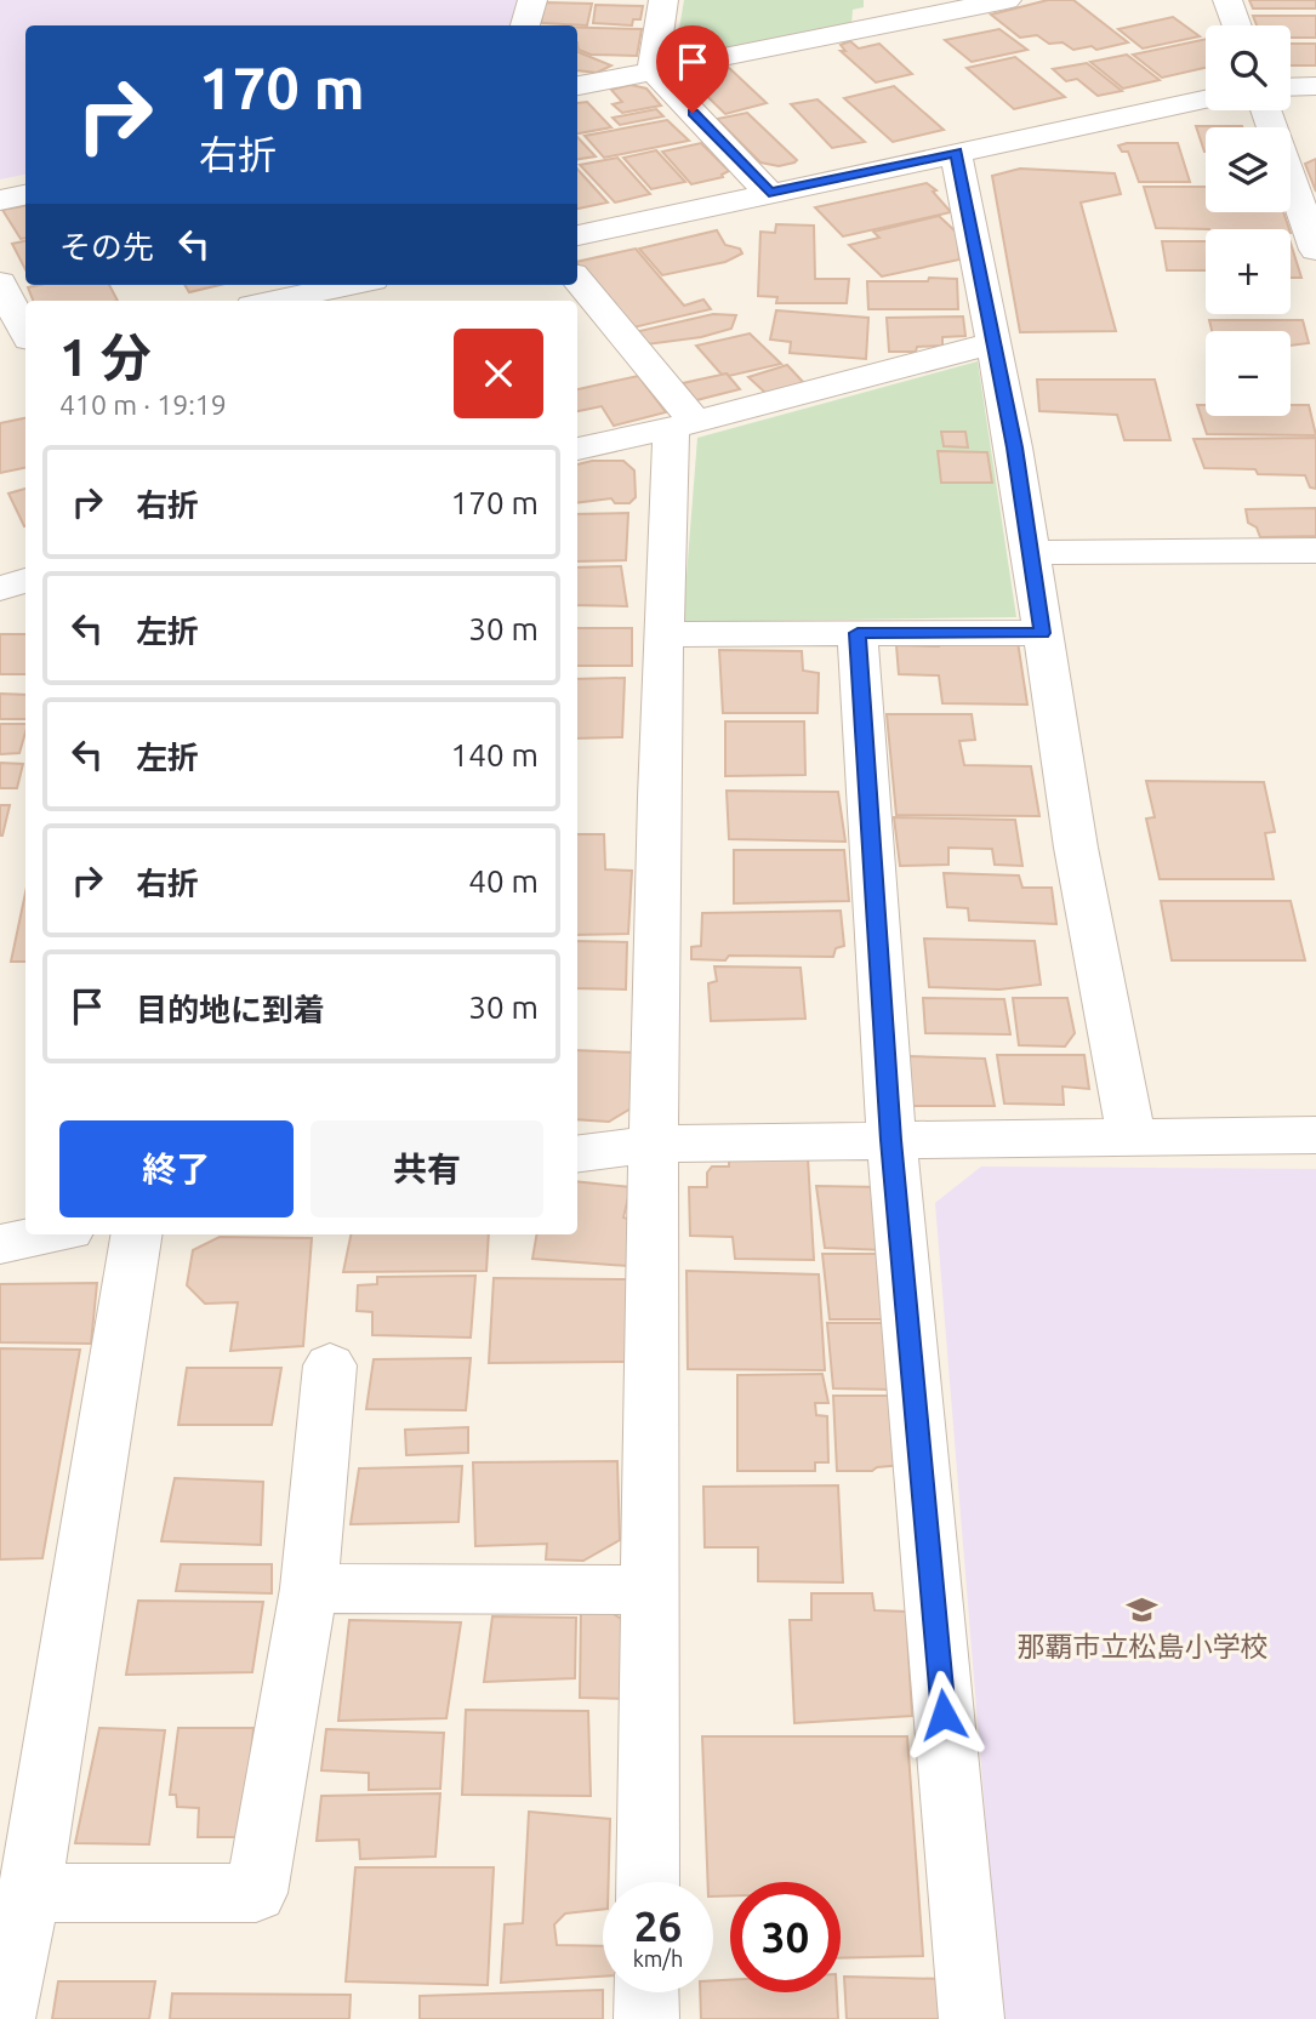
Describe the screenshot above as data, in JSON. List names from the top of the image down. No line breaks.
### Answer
{"places":{"school or university":["那覇市立松島小学校"]},"page":{"map_buttons":["+","−"],"turn":["170 m","右折"],"then":"その先","heading":["1 分","410 m · 19:19"],"list":[{"name":"右折","value":"170 m"},{"name":"左折","value":"30 m"},{"name":"左折","value":"140 m"},{"name":"右折","value":"40 m"},{"name":"目的地に到着","value":"30 m"}],"buttons":["終了","共有"],"speed":"26 km/h","limit":"30"}}
